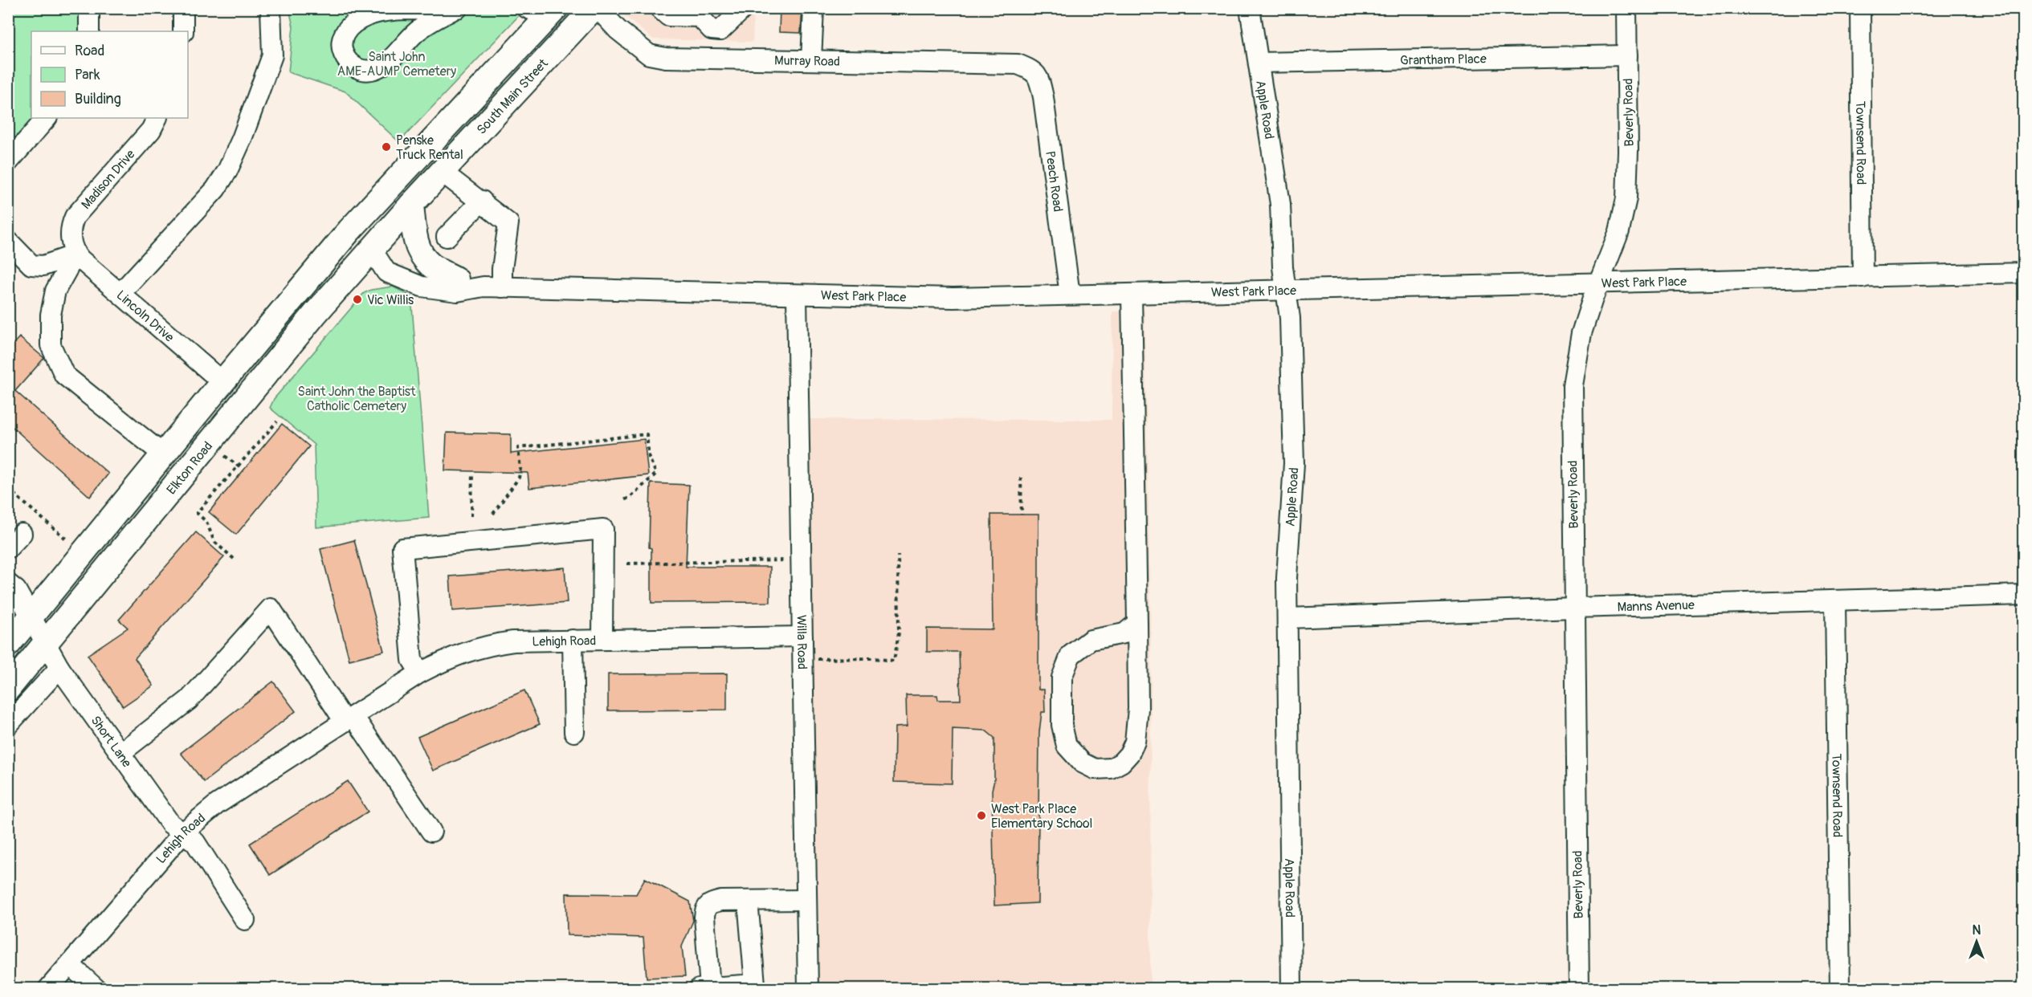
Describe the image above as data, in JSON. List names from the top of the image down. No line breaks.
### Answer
{"streets":{"main road":["South Main Street","Elkton Road"],"street":["Grantham Place","Murray Road","Apple Road","Beverly Road","Townsend Road","Madison Drive","Peach Road","West Park Place","Lincoln Drive","Manns Avenue","Lehigh Road","Willa Road","Short Lane"]},"crossings":[["Grantham Place","Apple Road"],["Grantham Place","Beverly Road"],["Murray Road","Peach Road"],["South Main Street","West Park Place"],["South Main Street","Elkton Road"],["Apple Road","West Park Place"],["Apple Road","Manns Avenue"],["Beverly Road","West Park Place"],["Beverly Road","Manns Avenue"],["Townsend Road","West Park Place"],["Townsend Road","Manns Avenue"],["Madison Drive","Lincoln Drive"],["Peach Road","West Park Place"],["West Park Place","Elkton Road"],["West Park Place","Willa Road"],["Elkton Road","Short Lane"],["Lehigh Road","Willa Road"],["Lehigh Road","Short Lane"]],"parks":["Saint John AME-AUMP Cemetery","Saint John the Baptist Catholic Cemetery"],"places":["Penske Truck Rental","Vic Willis","West Park Place Elementary School"],"legend":["Road","Park","Building"],"north":"top"}
